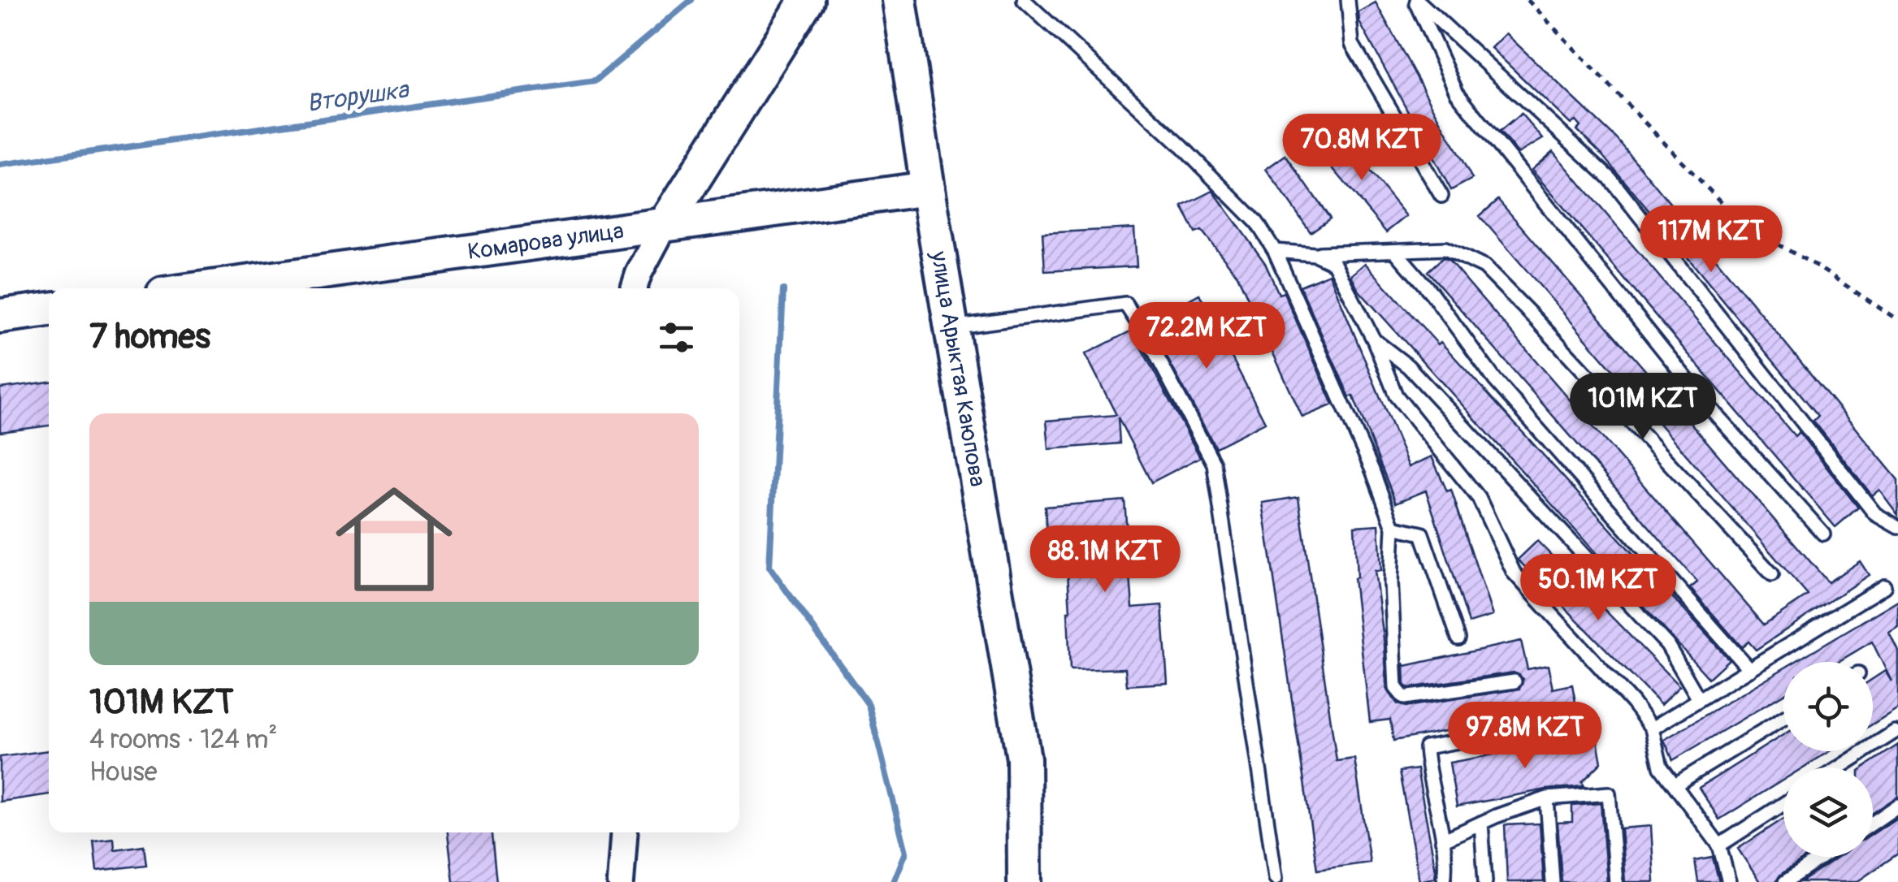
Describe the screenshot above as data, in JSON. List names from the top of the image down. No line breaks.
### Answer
{"streets":{"street":["Комарова улица","улица Арыктая Каюпова"]},"crossings":[["Комарова улица","улица Арыктая Каюпова"]],"water":["Вторушка"],"page":{"price":["70.8M KZT","117M KZT","72.2M KZT","101M KZT","88.1M KZT","50.1M KZT","97.8M KZT"],"heading":"7 homes","list":[{"name":"101M KZT","note":"4 rooms · 124 m² · House"}]}}
